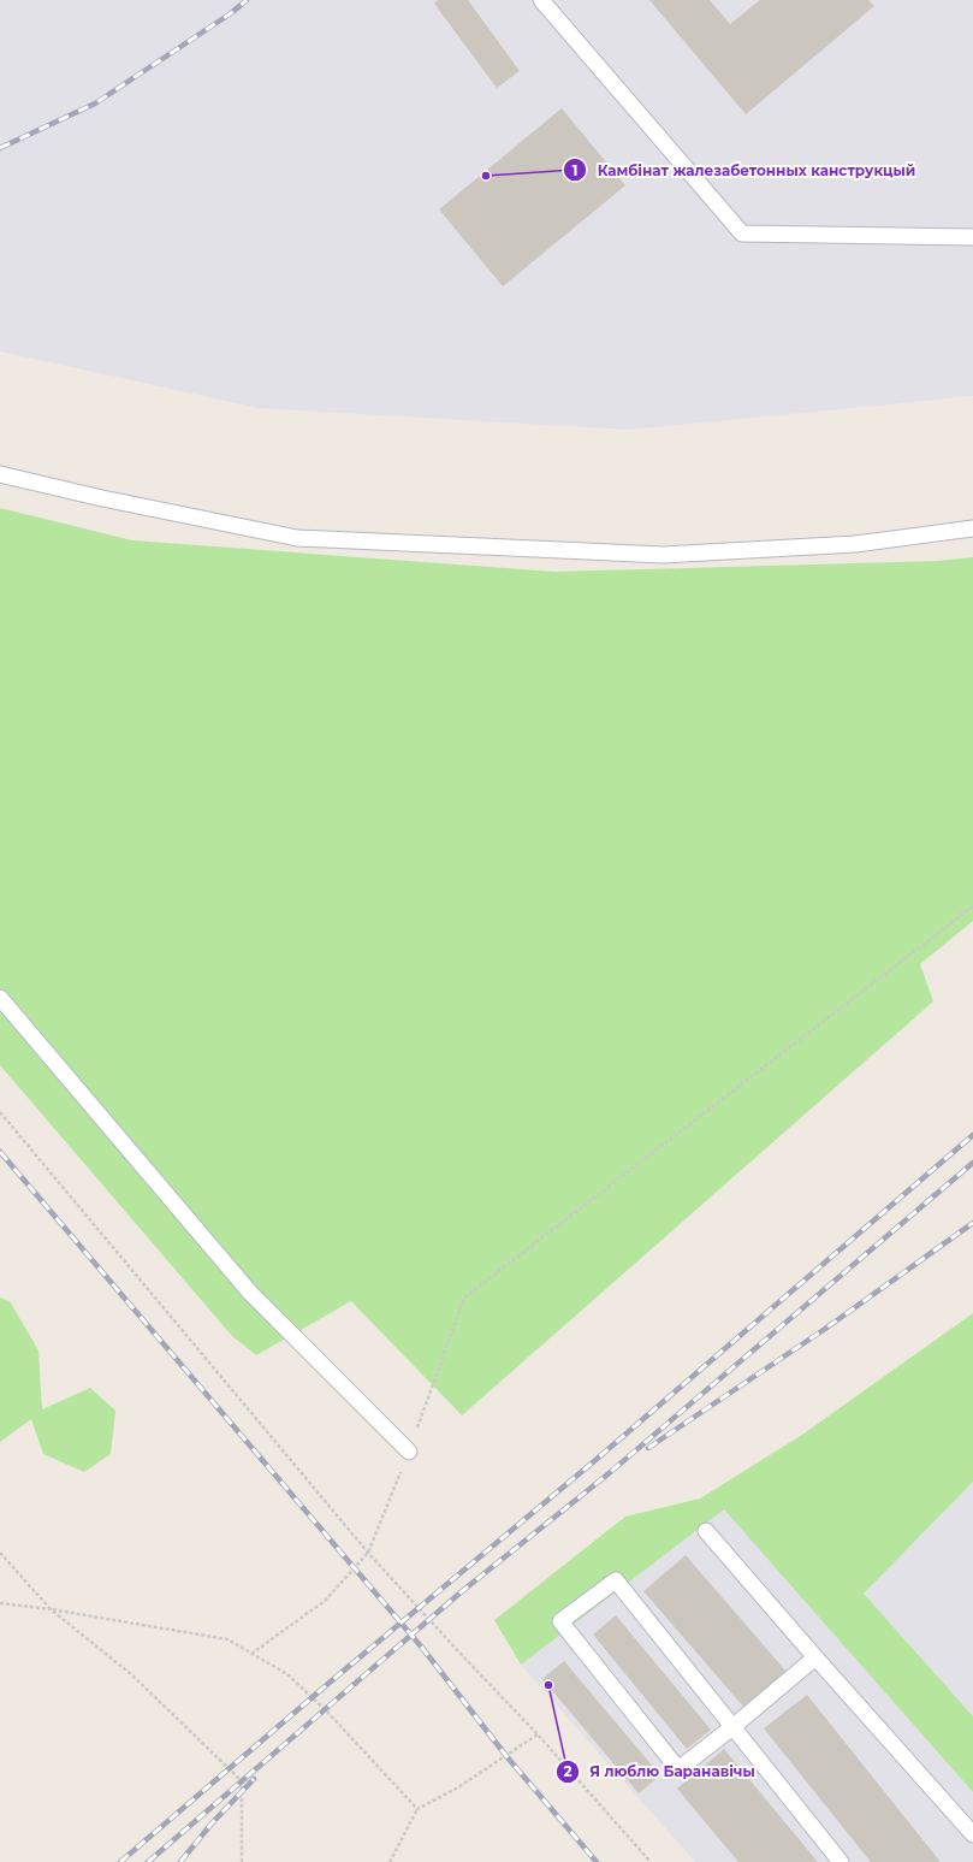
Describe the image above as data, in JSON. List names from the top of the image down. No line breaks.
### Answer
{"places":["Камбінат жалезабетонных канструкцый","Я люблю Баранавічы"]}
